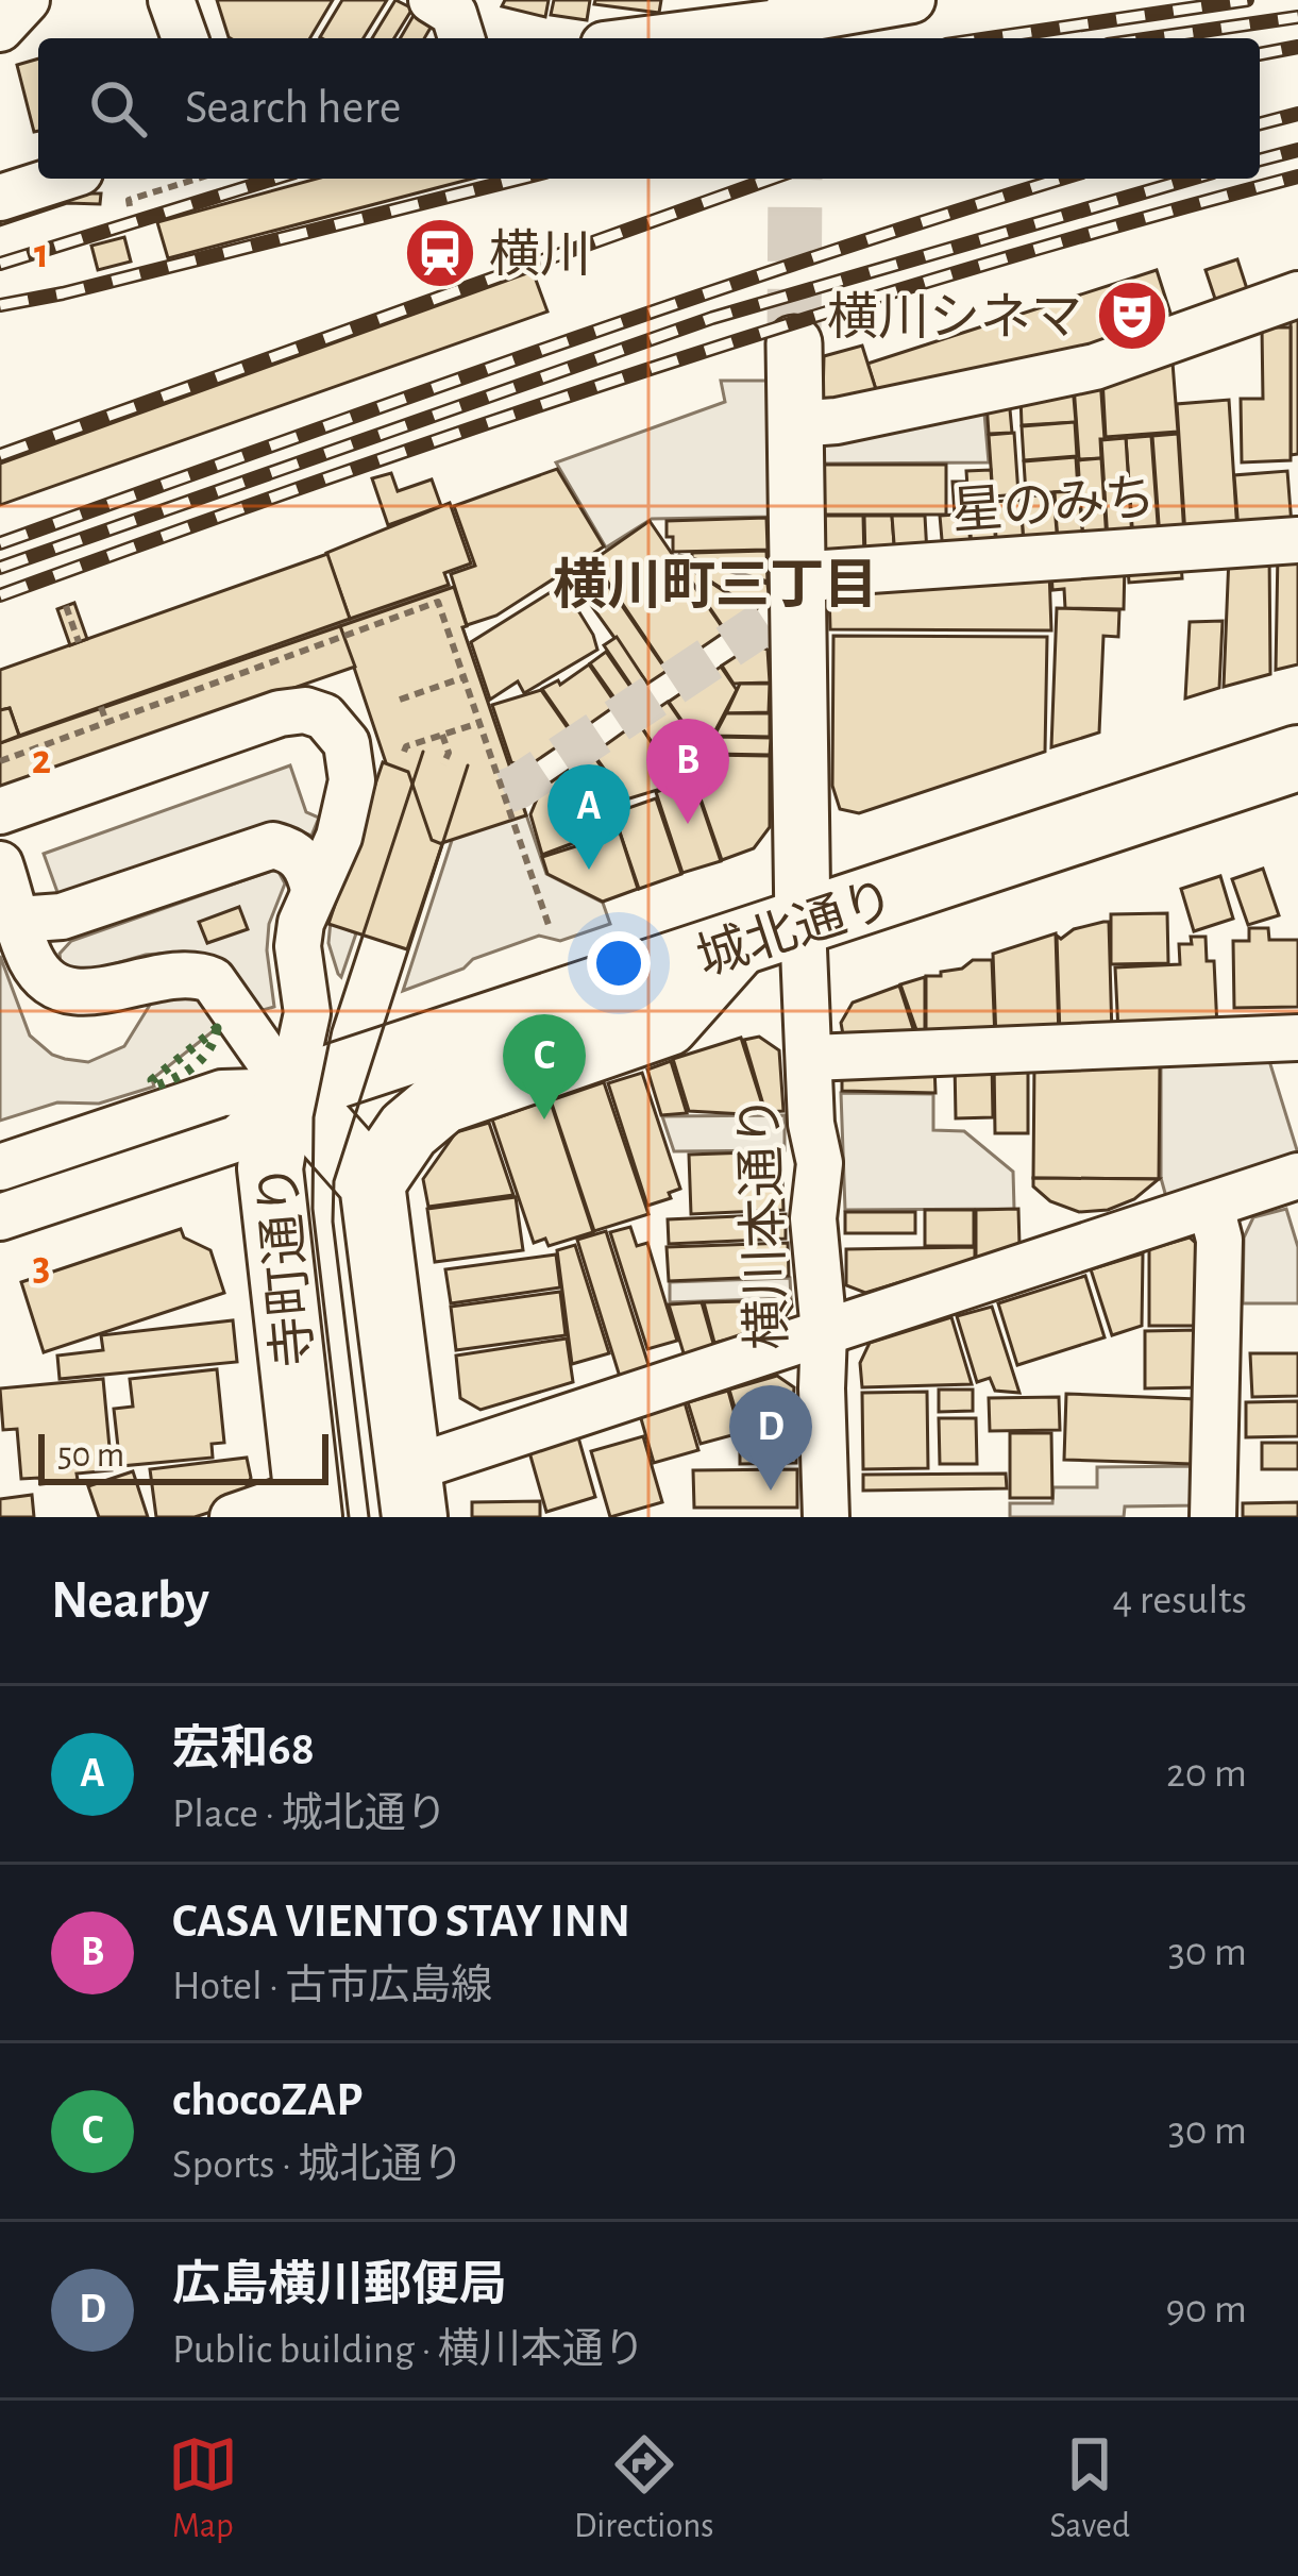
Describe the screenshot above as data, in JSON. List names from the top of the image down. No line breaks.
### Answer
{"streets":{"highway":["城北通り","寺町通り"],"street":["星のみち","横川本通り"]},"crossings":[["城北通り","横川本通り"],["城北通り","寺町通り"]],"districts":["横川町三丁目"],"places":{"station":["横川"],"theatre":["横川シネマ"]},"scale_bar":"50 m","page":{"search":"Search here","pins":["B","A","C","D"],"scale":"50 m","heading":["Nearby","4 results"],"list":[{"mark":"A","name":"宏和68","note":"Place · 城北通り","value":"20 m"},{"mark":"B","name":"CASA VIENTO STAY INN","note":"Hotel · 古市広島線","value":"30 m"},{"mark":"C","name":"chocoZAP","note":"Sports · 城北通り","value":"30 m"},{"mark":"D","name":"広島横川郵便局","note":"Public building · 横川本通り","value":"90 m"}],"nav":["Map","Directions","Saved"]},"grid":{"rows":["1","2","3"]}}
